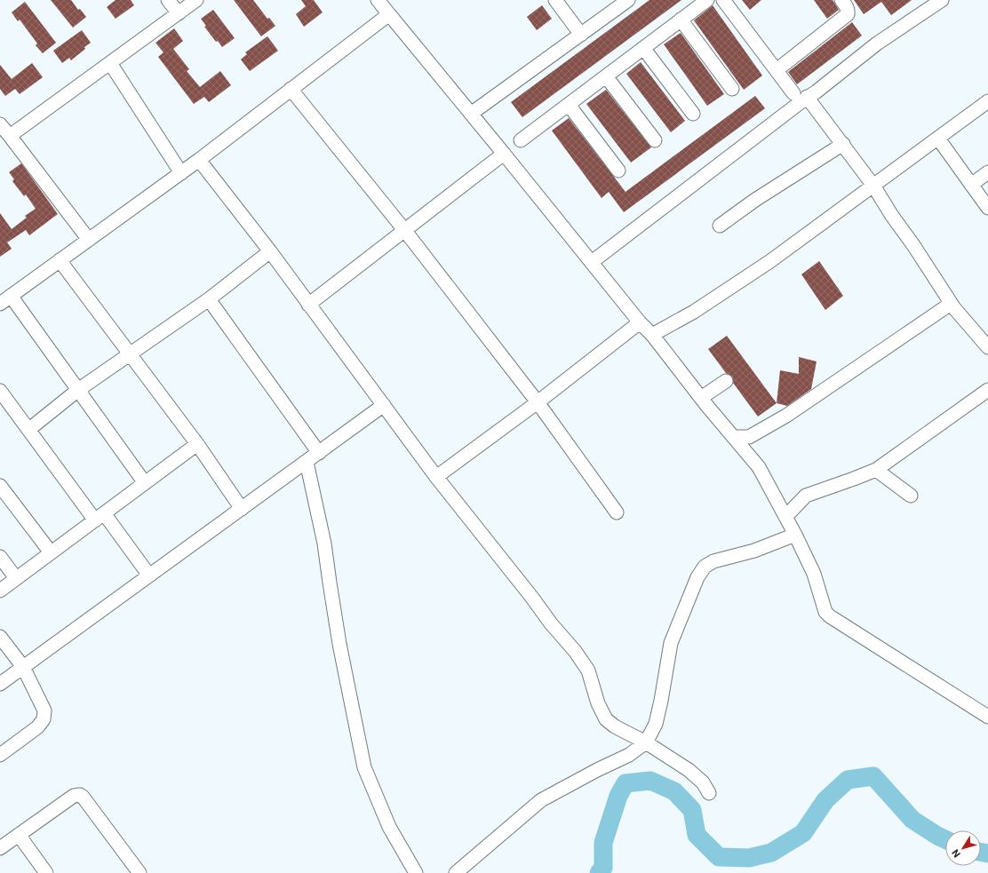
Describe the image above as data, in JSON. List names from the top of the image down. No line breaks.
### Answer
{"north":"bottom left"}
